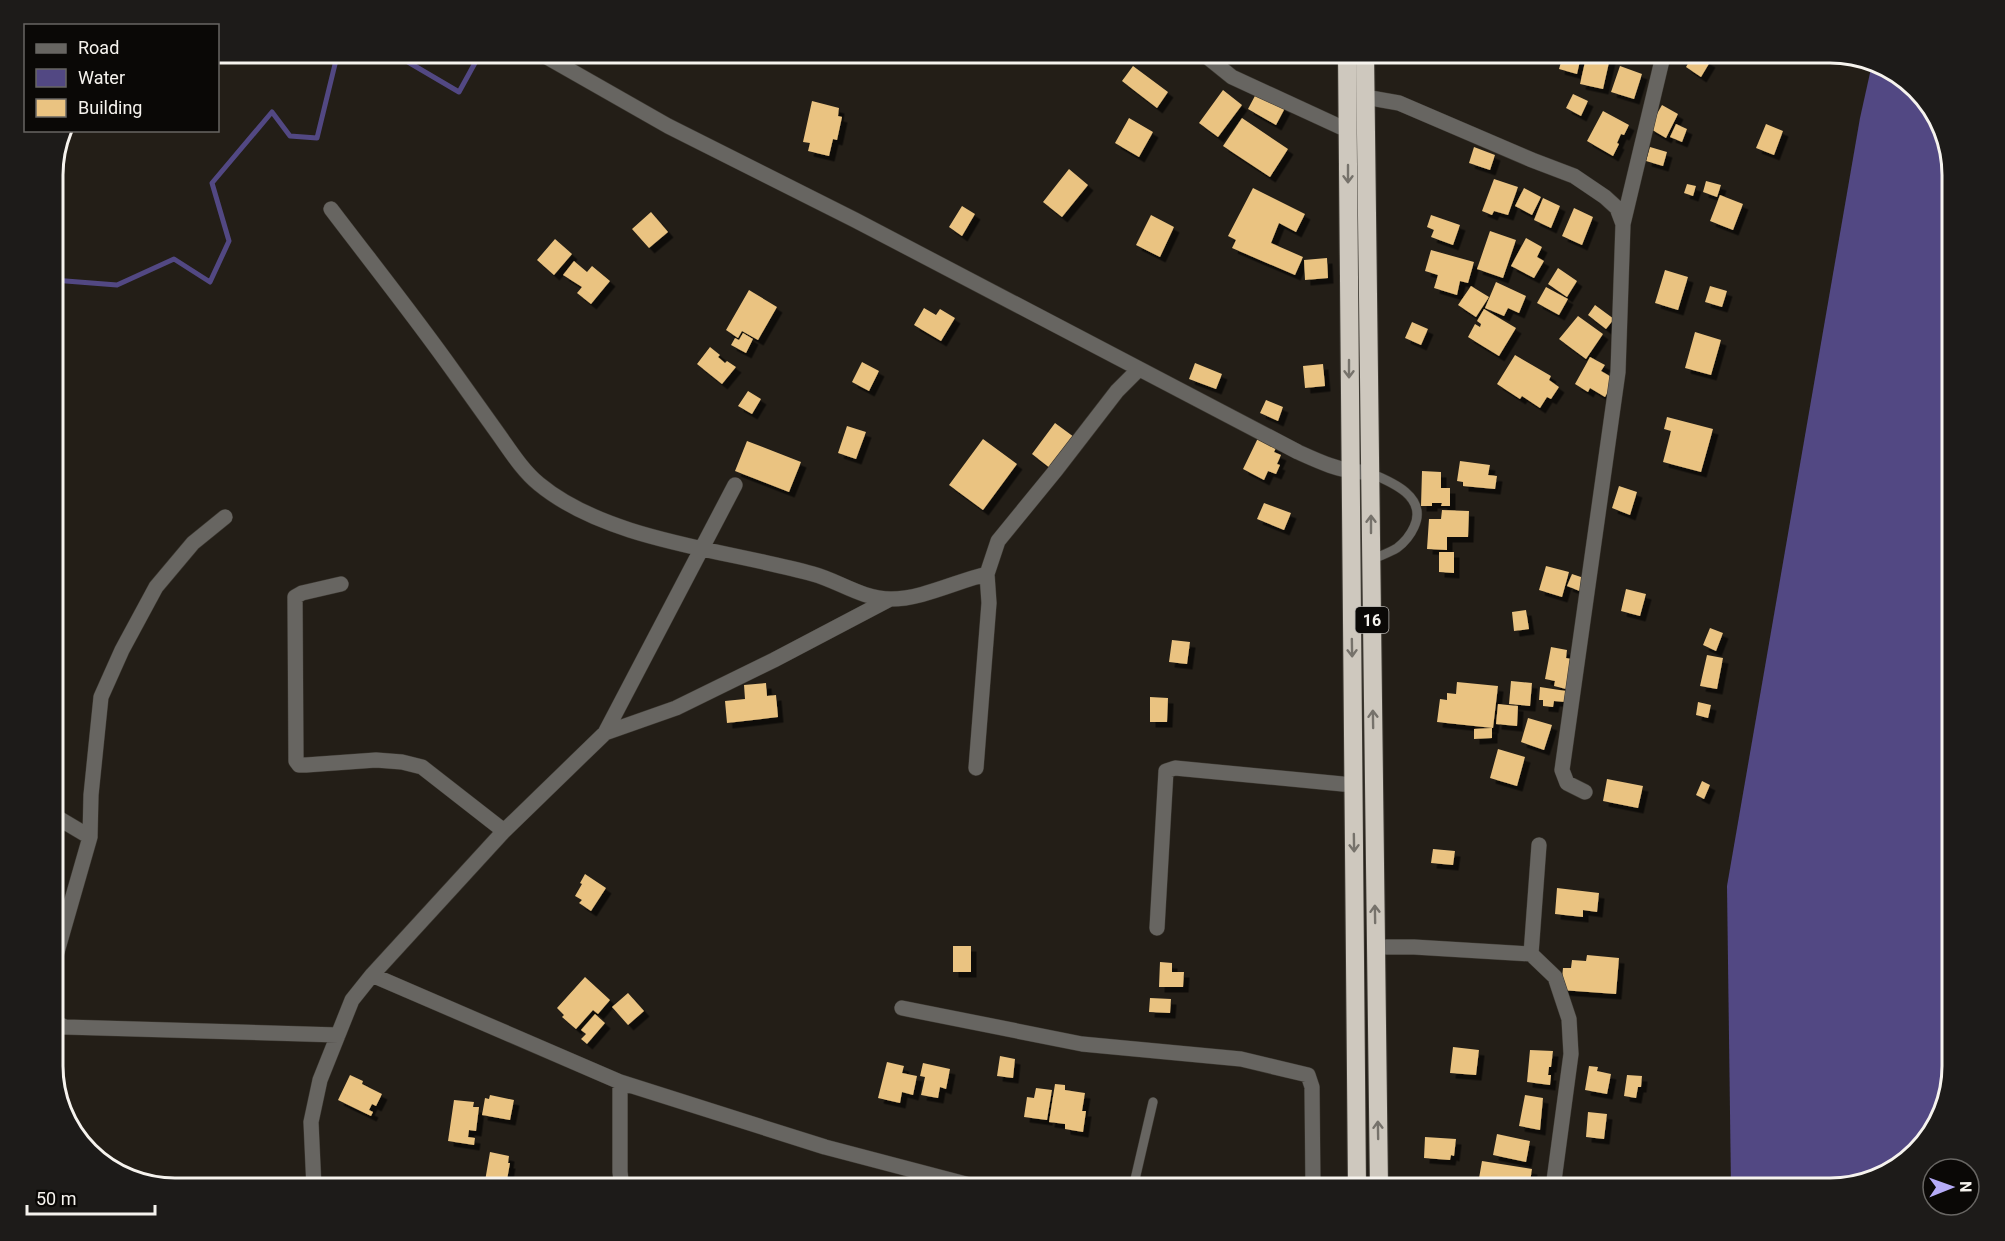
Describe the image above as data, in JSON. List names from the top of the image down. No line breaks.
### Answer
{"streets":{"highway":["16"]},"legend":["Road","Water","Building"],"scale_bar":"50 m","north":"right"}
